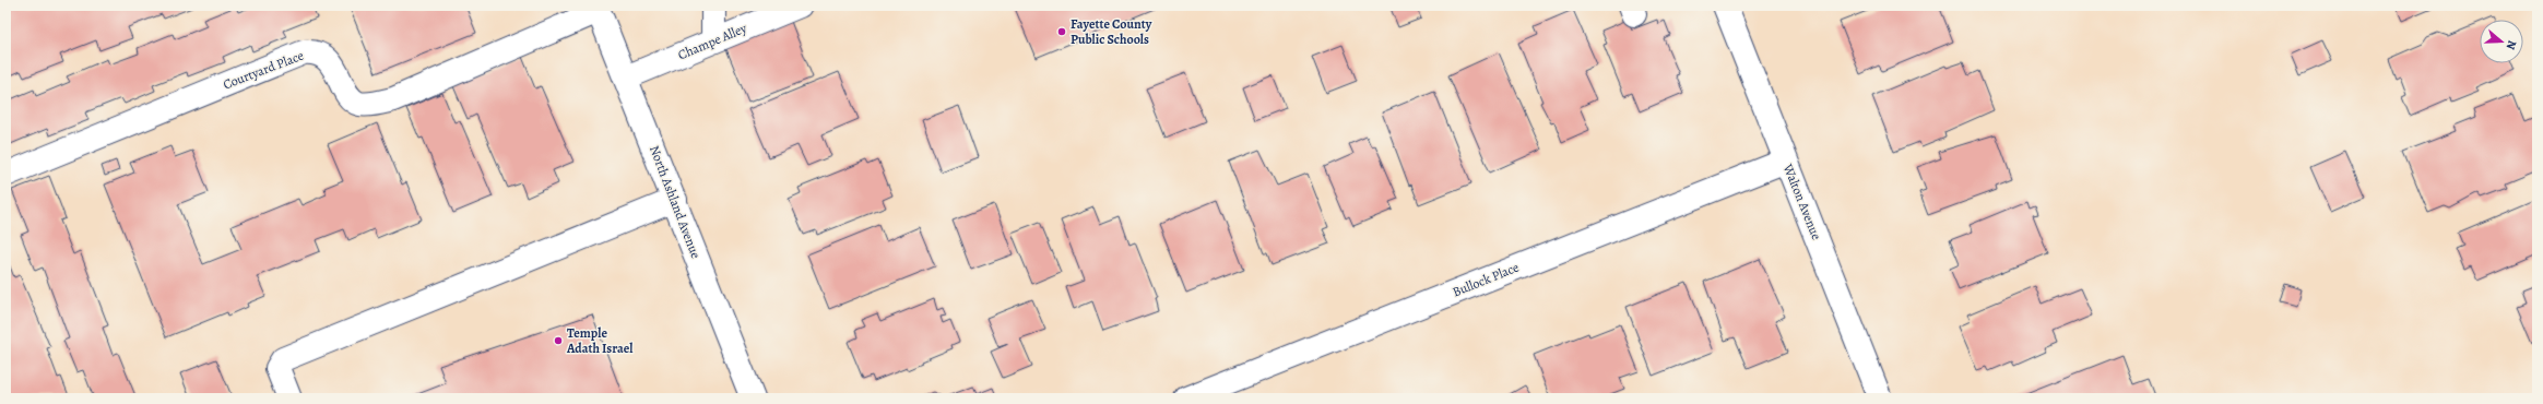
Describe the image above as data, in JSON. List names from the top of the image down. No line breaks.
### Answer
{"streets":{"street":["Champe Alley","Courtyard Place","North Ashland Avenue","Walton Avenue","Bullock Place"]},"crossings":[["Champe Alley","North Ashland Avenue"],["Courtyard Place","North Ashland Avenue"],["Walton Avenue","Bullock Place"]],"places":["Fayette County Public Schools","Temple Adath Israel"],"north":"right"}
